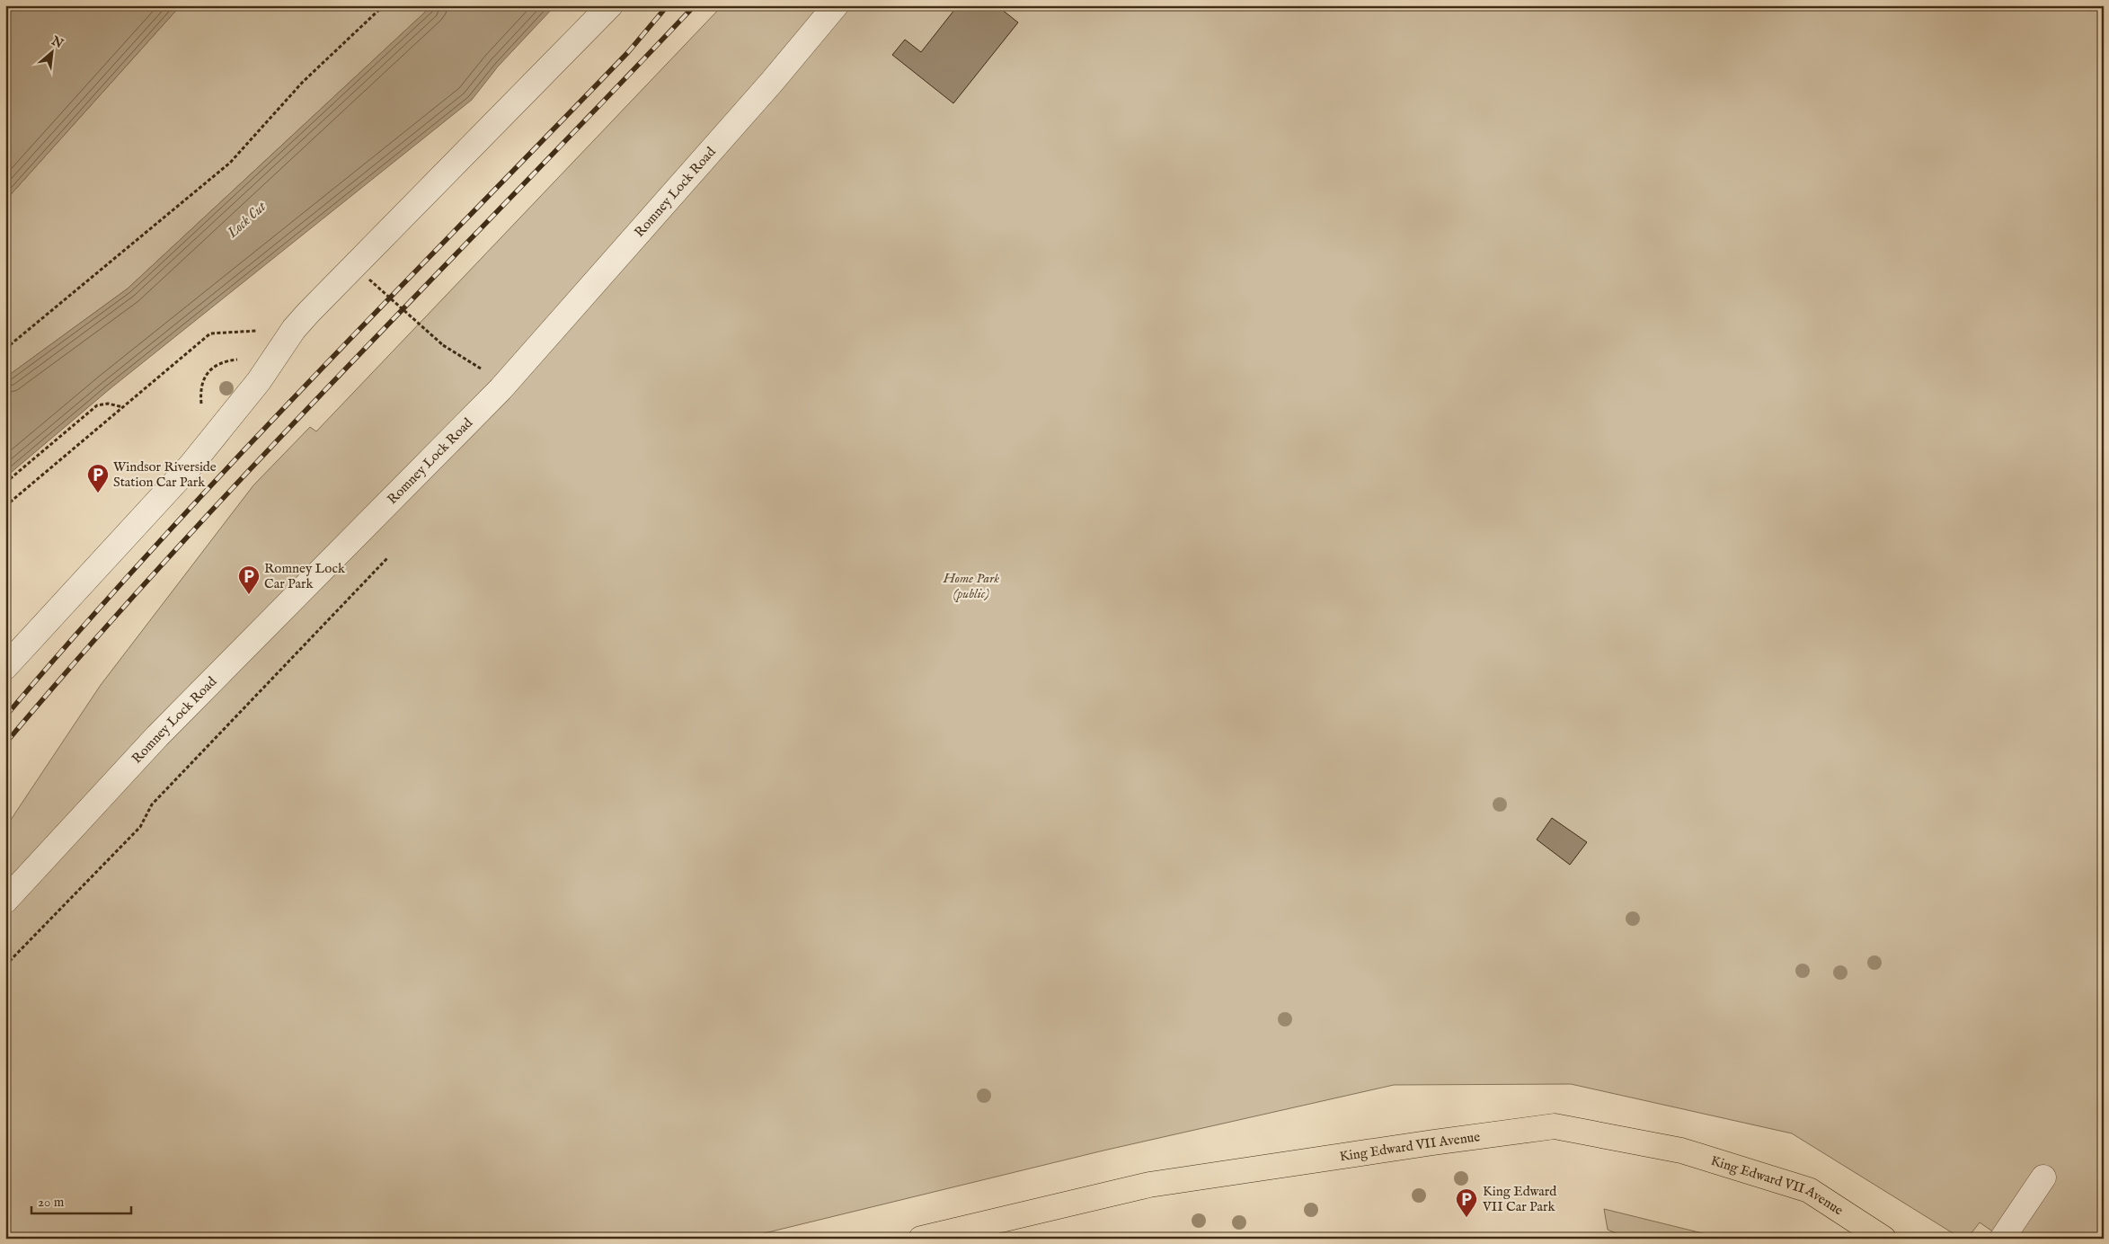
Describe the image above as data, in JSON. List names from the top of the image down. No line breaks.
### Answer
{"streets":{"main road":["King Edward VII Avenue"],"lane":["Romney Lock Road"]},"water":["Lock Cut"],"parks":["Home Park (public)"],"places":{"parking":["Windsor Riverside Station Car Park","Romney Lock Car Park","King Edward VII Car Park"]},"scale_bar":"20 m","north":"top right"}
